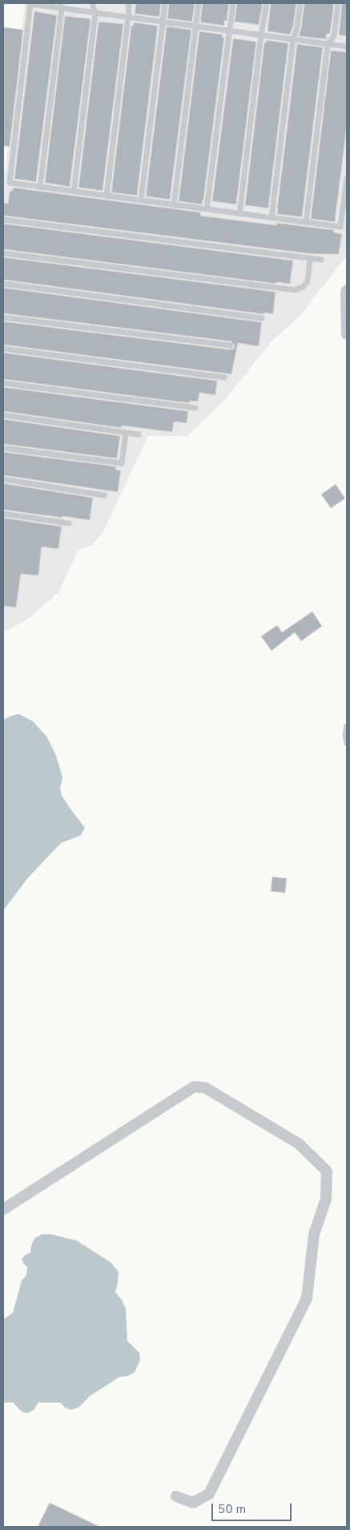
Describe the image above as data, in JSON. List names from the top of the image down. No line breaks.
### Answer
{"scale_bar":"50 m"}
